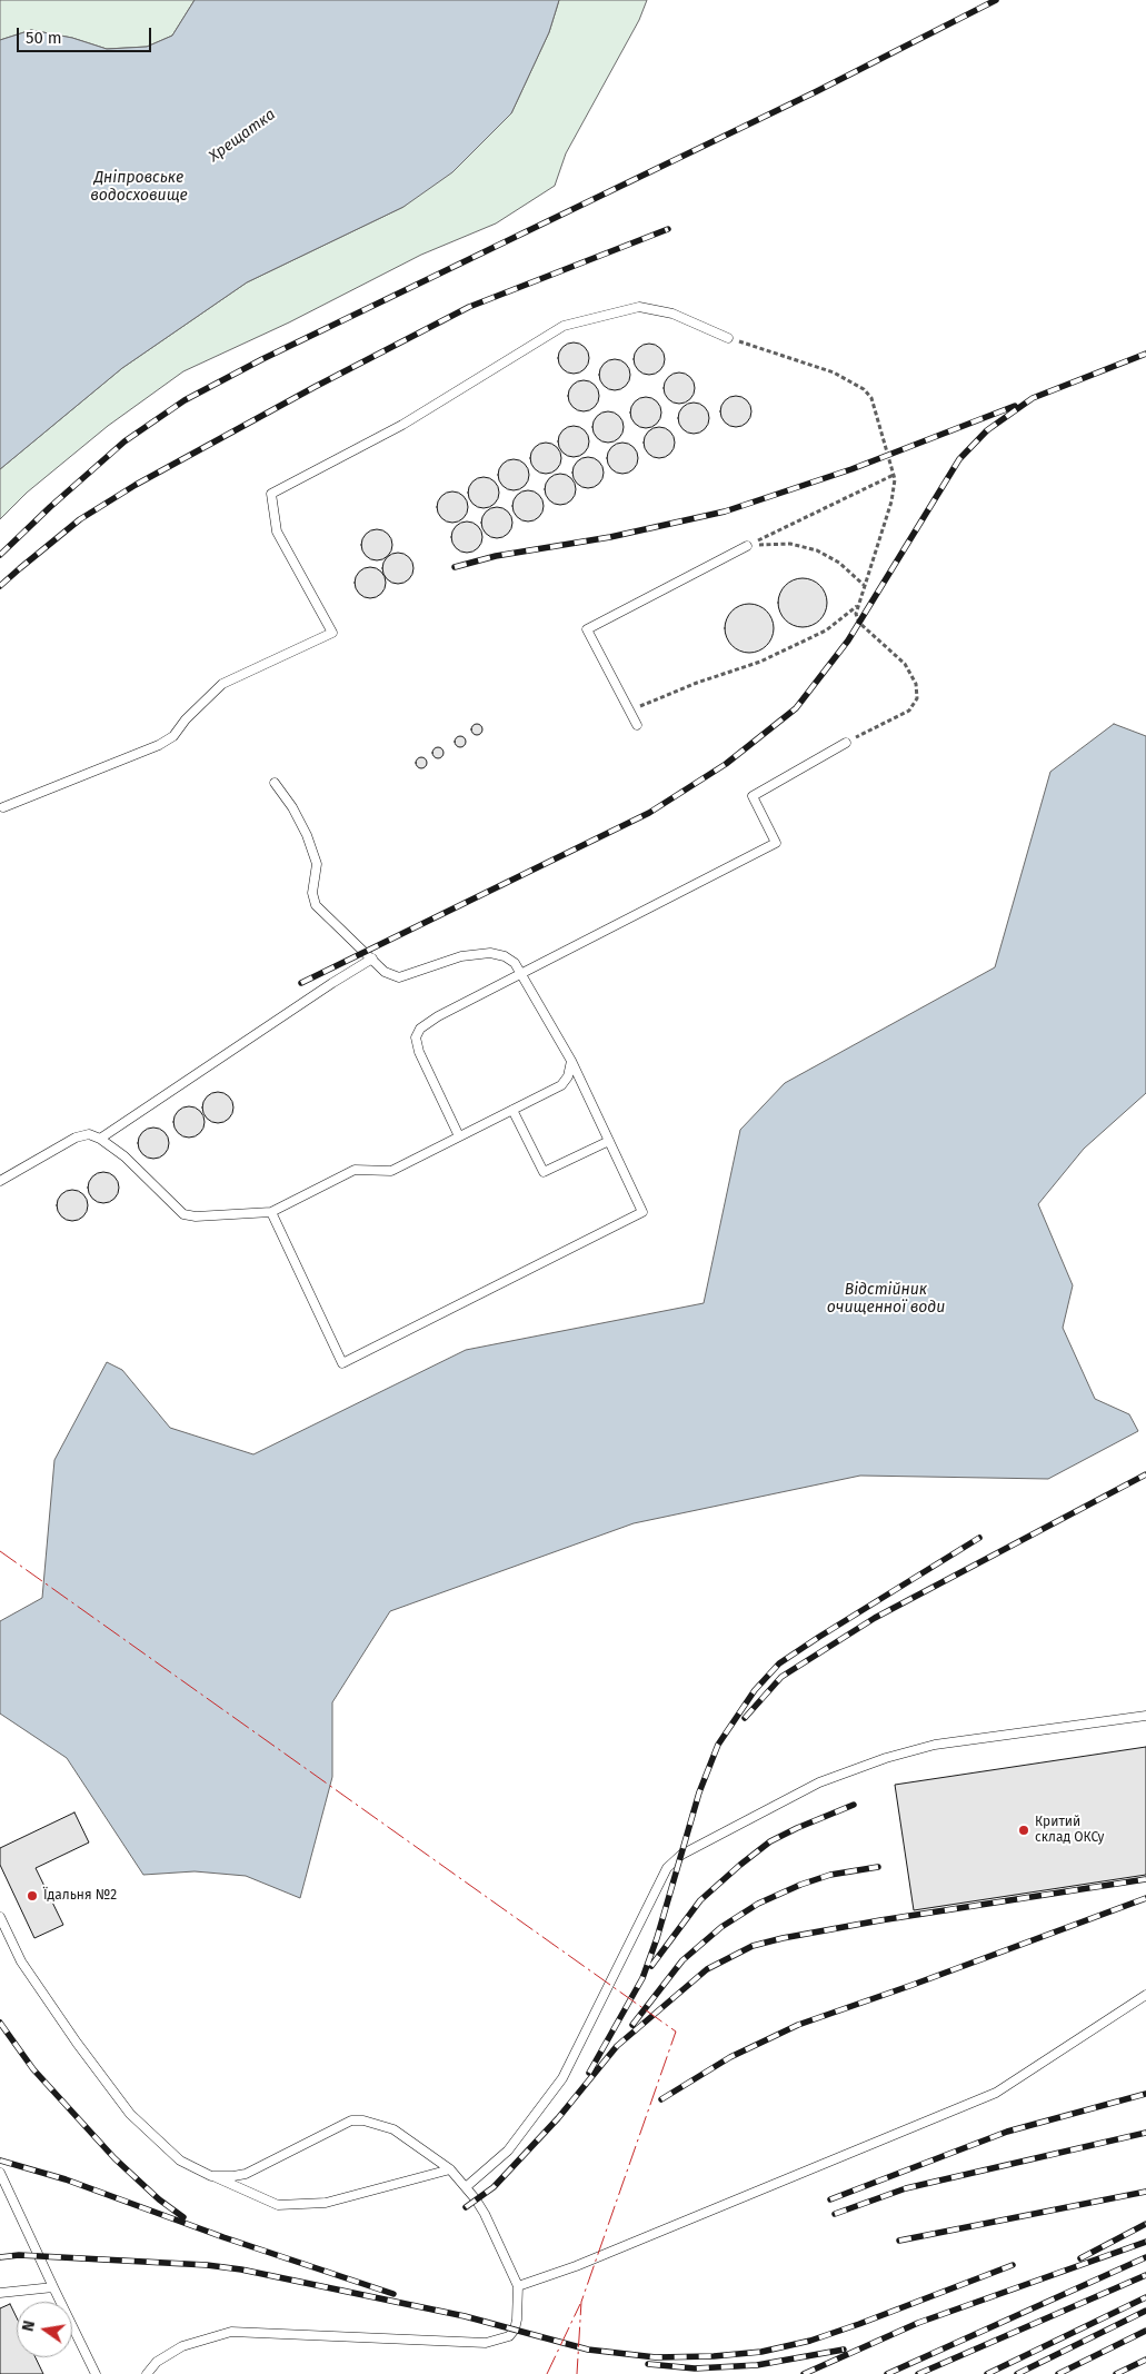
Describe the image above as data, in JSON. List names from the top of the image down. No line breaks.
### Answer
{"water":["Хрещатка","Дніпровське водосховище","Відстійник очищенної води"],"places":["Критий склад ОКСу","Їдальня №2"],"scale_bar":"50 m","north":"left"}
